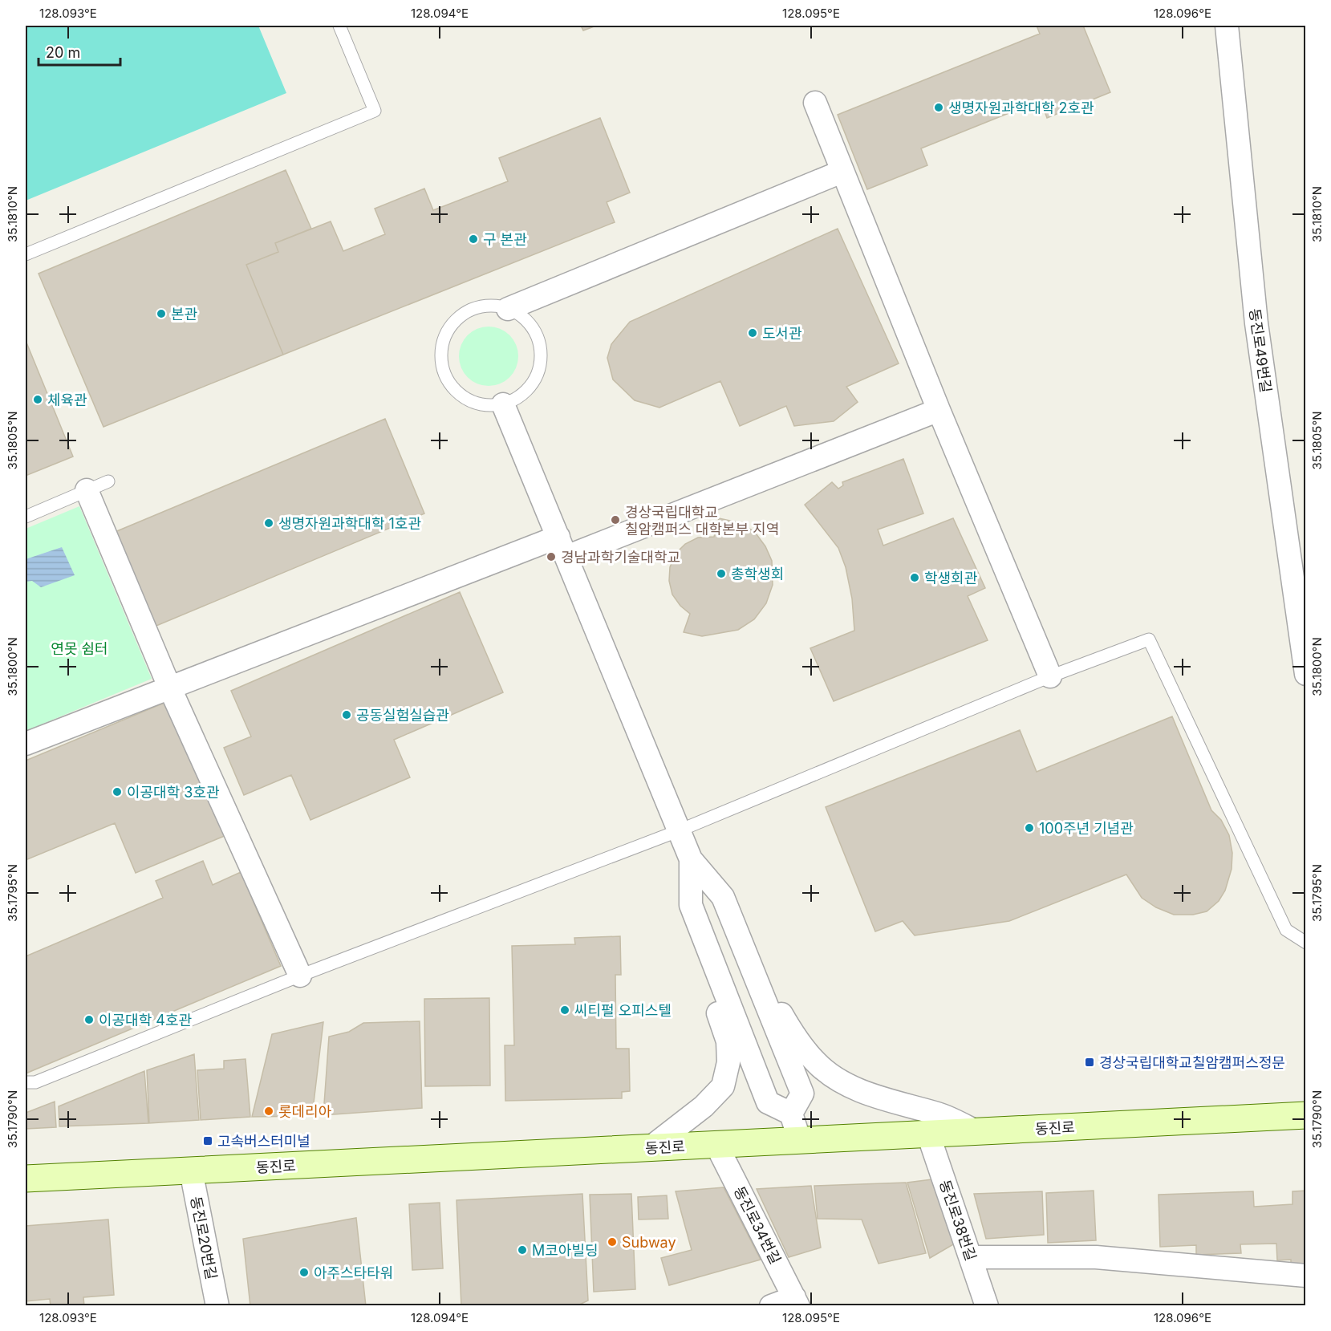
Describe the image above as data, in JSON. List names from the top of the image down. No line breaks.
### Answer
{"streets":{"street":["동진로49번길","동진로","동진로38번길","동진로34번길","동진로20번길"]},"crossings":[["동진로","동진로38번길"],["동진로","동진로34번길"],["동진로","동진로20번길"]],"parks":["연못 쉼터"],"places":{"other":["생명자원과학대학 2호관","구 본관","본관","도서관","체육관","경상국립대학교 칠암캠퍼스 대학본부 지역","생명자원과학대학 1호관","경남과학기술대학교","총학생회","학생회관","공동실험실습관","이공대학 3호관","100주년 기념관","씨티펄 오피스텔","이공대학 4호관","롯데리아","Subway","M코아빌딩","아주스타타워"],"transit":["경상국립대학교칠암캠퍼스정문","고속버스터미널"]},"scale_bar":"20 m","coordinates":["128.093°E","128.094°E","128.095°E","128.096°E","35.1810°N","35.1805°N","35.1800°N","35.1795°N","35.1790°N"]}
